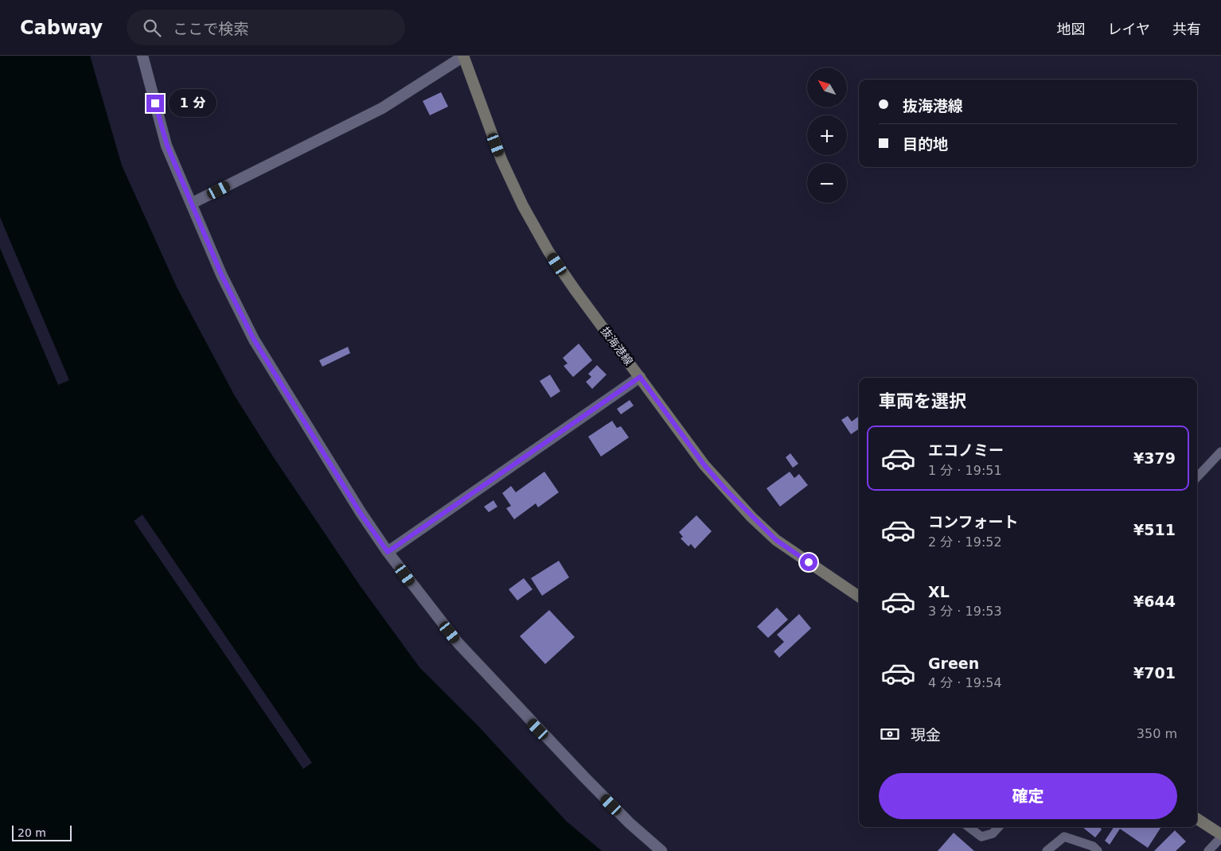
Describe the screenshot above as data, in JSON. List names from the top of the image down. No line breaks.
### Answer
{"streets":{"main road":["抜海港線"]},"scale_bar":"20 m","north":"top left","page":{"header":"Cabway","search":"ここで検索","nav":["地図","レイヤ","共有"],"map_buttons":["+","−"],"banner":["抜海港線","目的地"],"bubble":"1 分","heading":"車両を選択","list":[{"name":"エコノミー","note":"1 分 · 19:51","value":"¥379"},{"name":"コンフォート","note":"2 分 · 19:52","value":"¥511"},{"name":"XL","note":"3 分 · 19:53","value":"¥644"},{"name":"Green","note":"4 分 · 19:54","value":"¥701"}],"pay":["現金","350 m"],"buttons":"確定","scale":"20 m"}}
